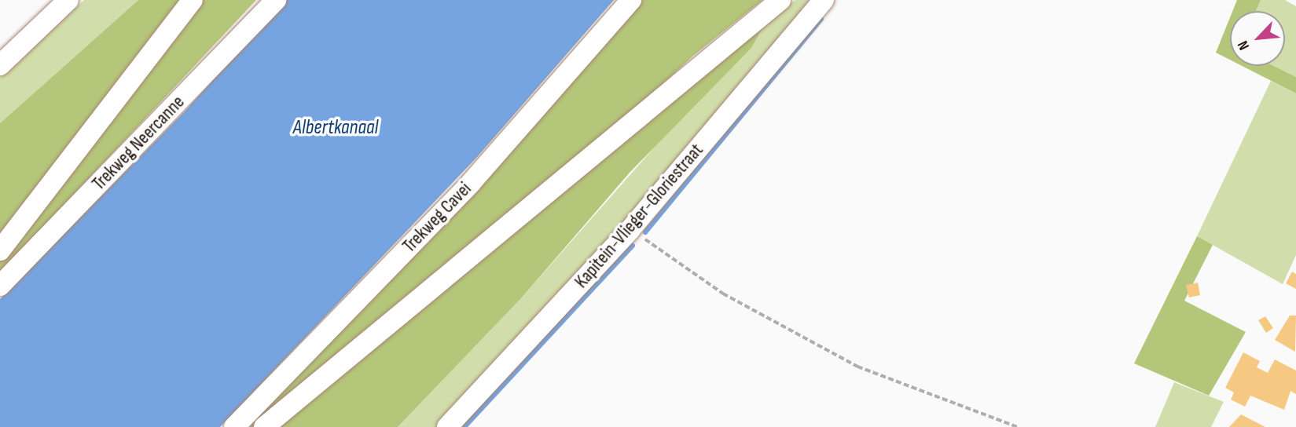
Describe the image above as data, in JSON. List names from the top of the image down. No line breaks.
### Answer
{"streets":{"street":["Trekweg Neercanne","Kapitein-Vlieger-Gloriestraat","Trekweg Cavei"]},"water":["Albertkanaal"],"north":"bottom left"}
